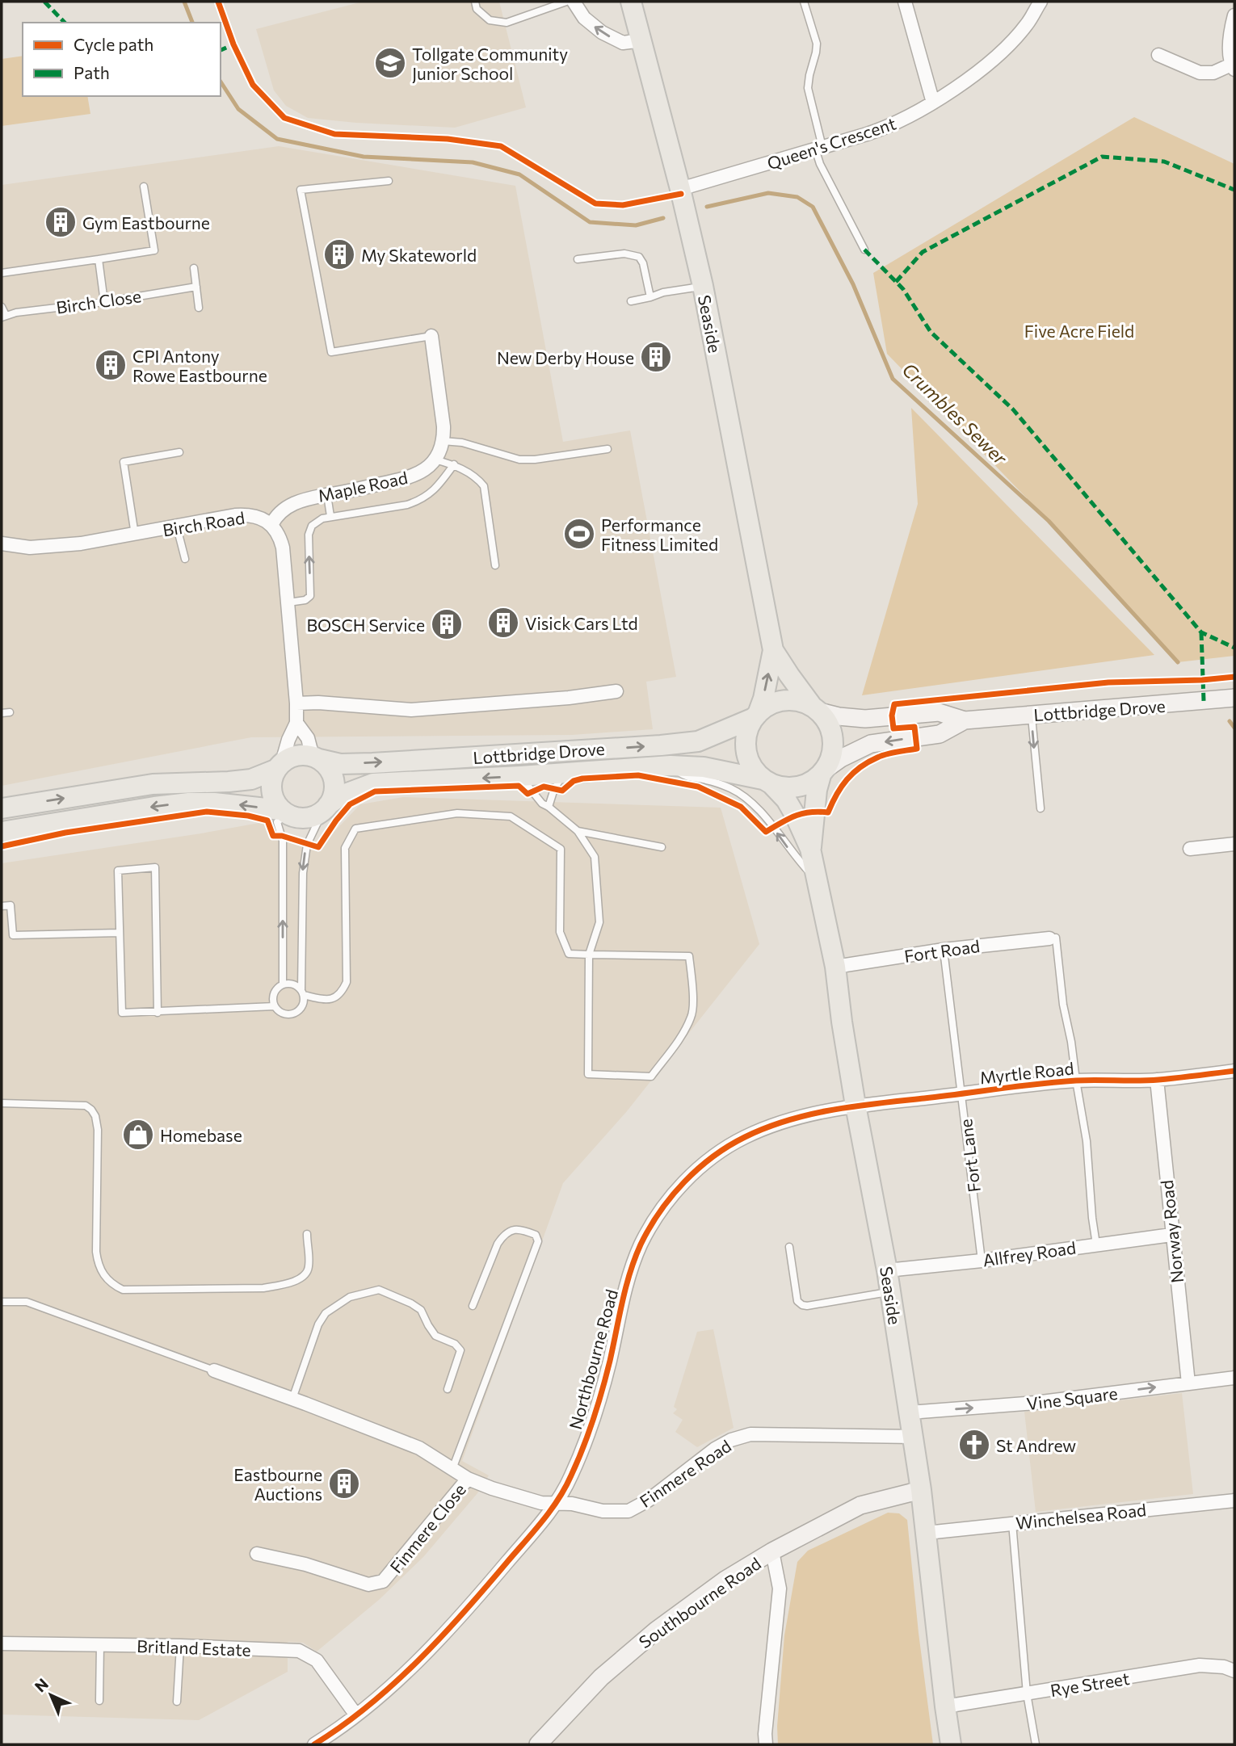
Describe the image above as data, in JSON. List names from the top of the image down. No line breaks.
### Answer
{"streets":{"main road":["Seaside","Lottbridge Drove"],"street":["Queen's Crescent","Maple Road","Birch Road","Fort Road","Myrtle Road","Norway Road","Allfrey Road","Northbourne Road","Vine Square","Finmere Road","Winchelsea Road","Finmere Close","Southbourne Road","Britland Estate","Rye Street"],"lane":["Birch Close","Fort Lane"]},"crossings":[["Queen's Crescent","Seaside"],["Seaside","Lottbridge Drove"],["Seaside","Fort Road"],["Seaside","Myrtle Road"],["Seaside","Allfrey Road"],["Seaside","Northbourne Road"],["Seaside","Vine Square"],["Seaside","Finmere Road"],["Seaside","Winchelsea Road"],["Seaside","Southbourne Road"],["Seaside","Rye Street"],["Maple Road","Birch Road"],["Birch Road","Lottbridge Drove"],["Fort Road","Fort Lane"],["Myrtle Road","Fort Lane"],["Myrtle Road","Norway Road"],["Myrtle Road","Northbourne Road"],["Fort Lane","Allfrey Road"],["Norway Road","Allfrey Road"],["Norway Road","Vine Square"],["Northbourne Road","Finmere Road"],["Northbourne Road","Britland Estate"],["Finmere Road","Finmere Close"]],"one_way":["Vine Square"],"water":["Crumbles Sewer"],"parks":["Five Acre Field"],"places":{"school or university":["Tollgate Community Junior School"],"building":["Gym Eastbourne","My Skateworld","New Derby House","CPI Antony Rowe Eastbourne","Visick Cars Ltd","BOSCH Service","Eastbourne Auctions"],"sports":["Performance Fitness Limited"],"shop":["Homebase"],"church":["St Andrew"]},"legend":["Cycle path","Path"],"north":"top left"}
